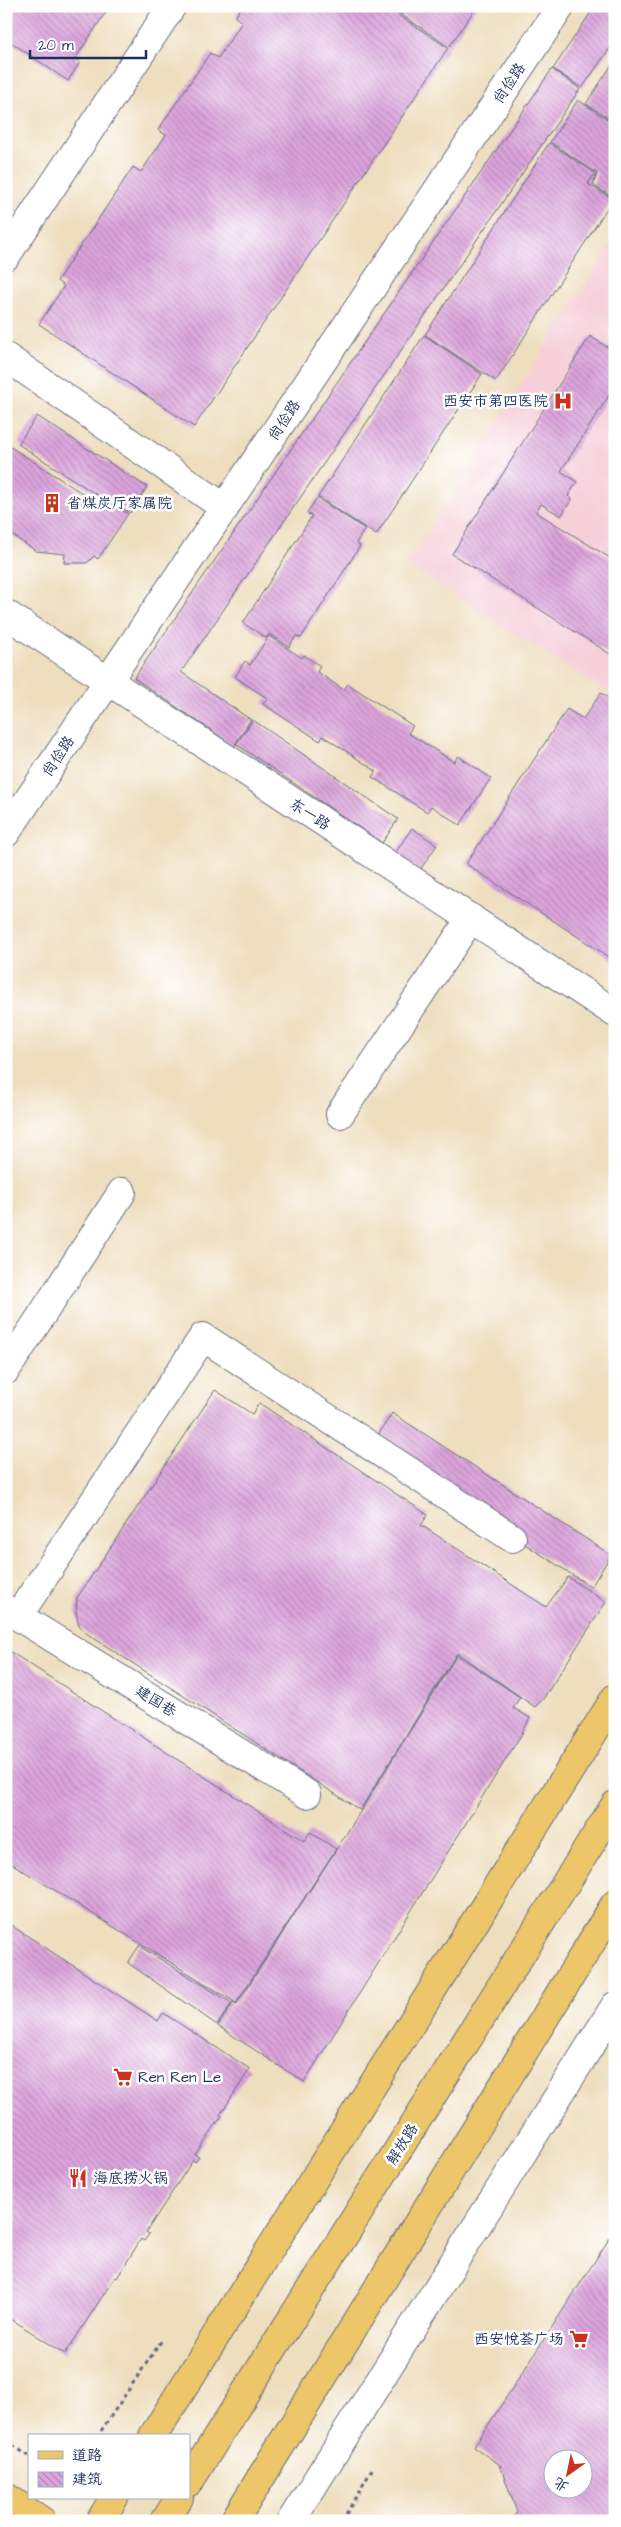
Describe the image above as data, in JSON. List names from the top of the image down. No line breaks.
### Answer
{"streets":{"main road":["解放路"],"street":["尚俭路","东一路","建国巷"]},"crossings":[["尚俭路","东一路"]],"places":{"hospital":["西安市第四医院"],"building":["省煤炭厅家属院"],"supermarket":["Ren Ren Le","西安悦荟广场"],"restaurant":["海底捞火锅"]},"legend":["道路","建筑"],"scale_bar":"20 m","north":"bottom left"}
